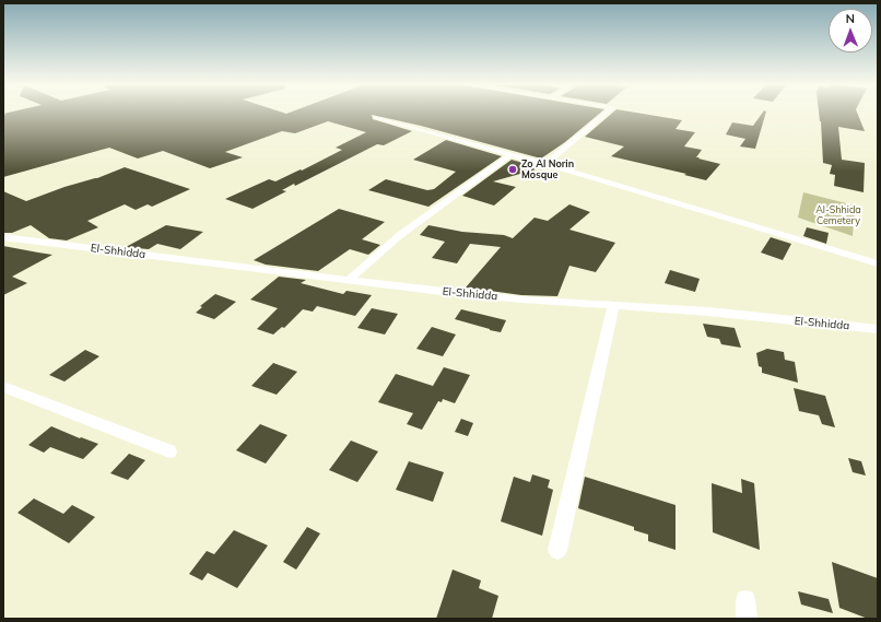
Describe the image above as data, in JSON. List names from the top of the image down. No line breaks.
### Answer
{"streets":{"street":["El-Shhidda"]},"parks":["Al-Shhida Cemetery"],"places":["Zo Al Norin Mosque"],"north":"top"}
